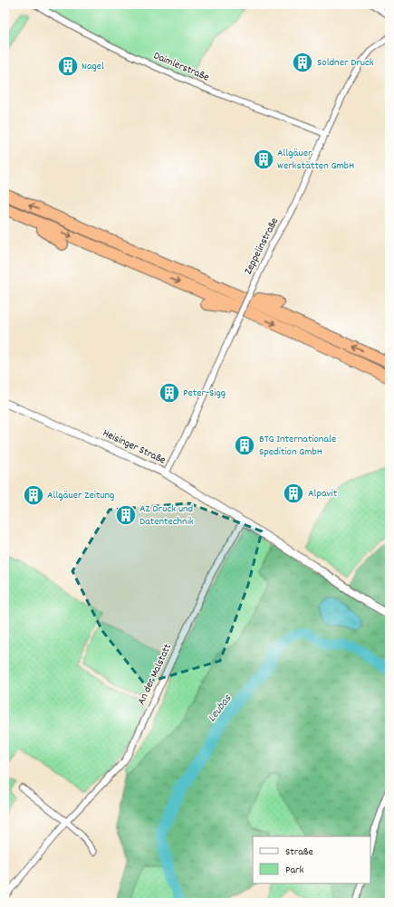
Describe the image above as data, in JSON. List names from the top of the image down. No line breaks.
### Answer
{"streets":{"street":["Daimlerstraße","Zeppelinstraße","Heisinger Straße","An der Malstatt"]},"crossings":[["Daimlerstraße","Zeppelinstraße"],["Zeppelinstraße","Heisinger Straße"],["Heisinger Straße","An der Malstatt"]],"water":["Leubas"],"places":{"building":["Soldner Druck","Nagel","Allgäuer Werkstätten GmbH","Peter-Sigg","BTG Internationale Spedition GmbH","Alpavit","Allgäuer Zeitung","AZ Druck und Datentechnik"]},"legend":["Straße","Park"]}
